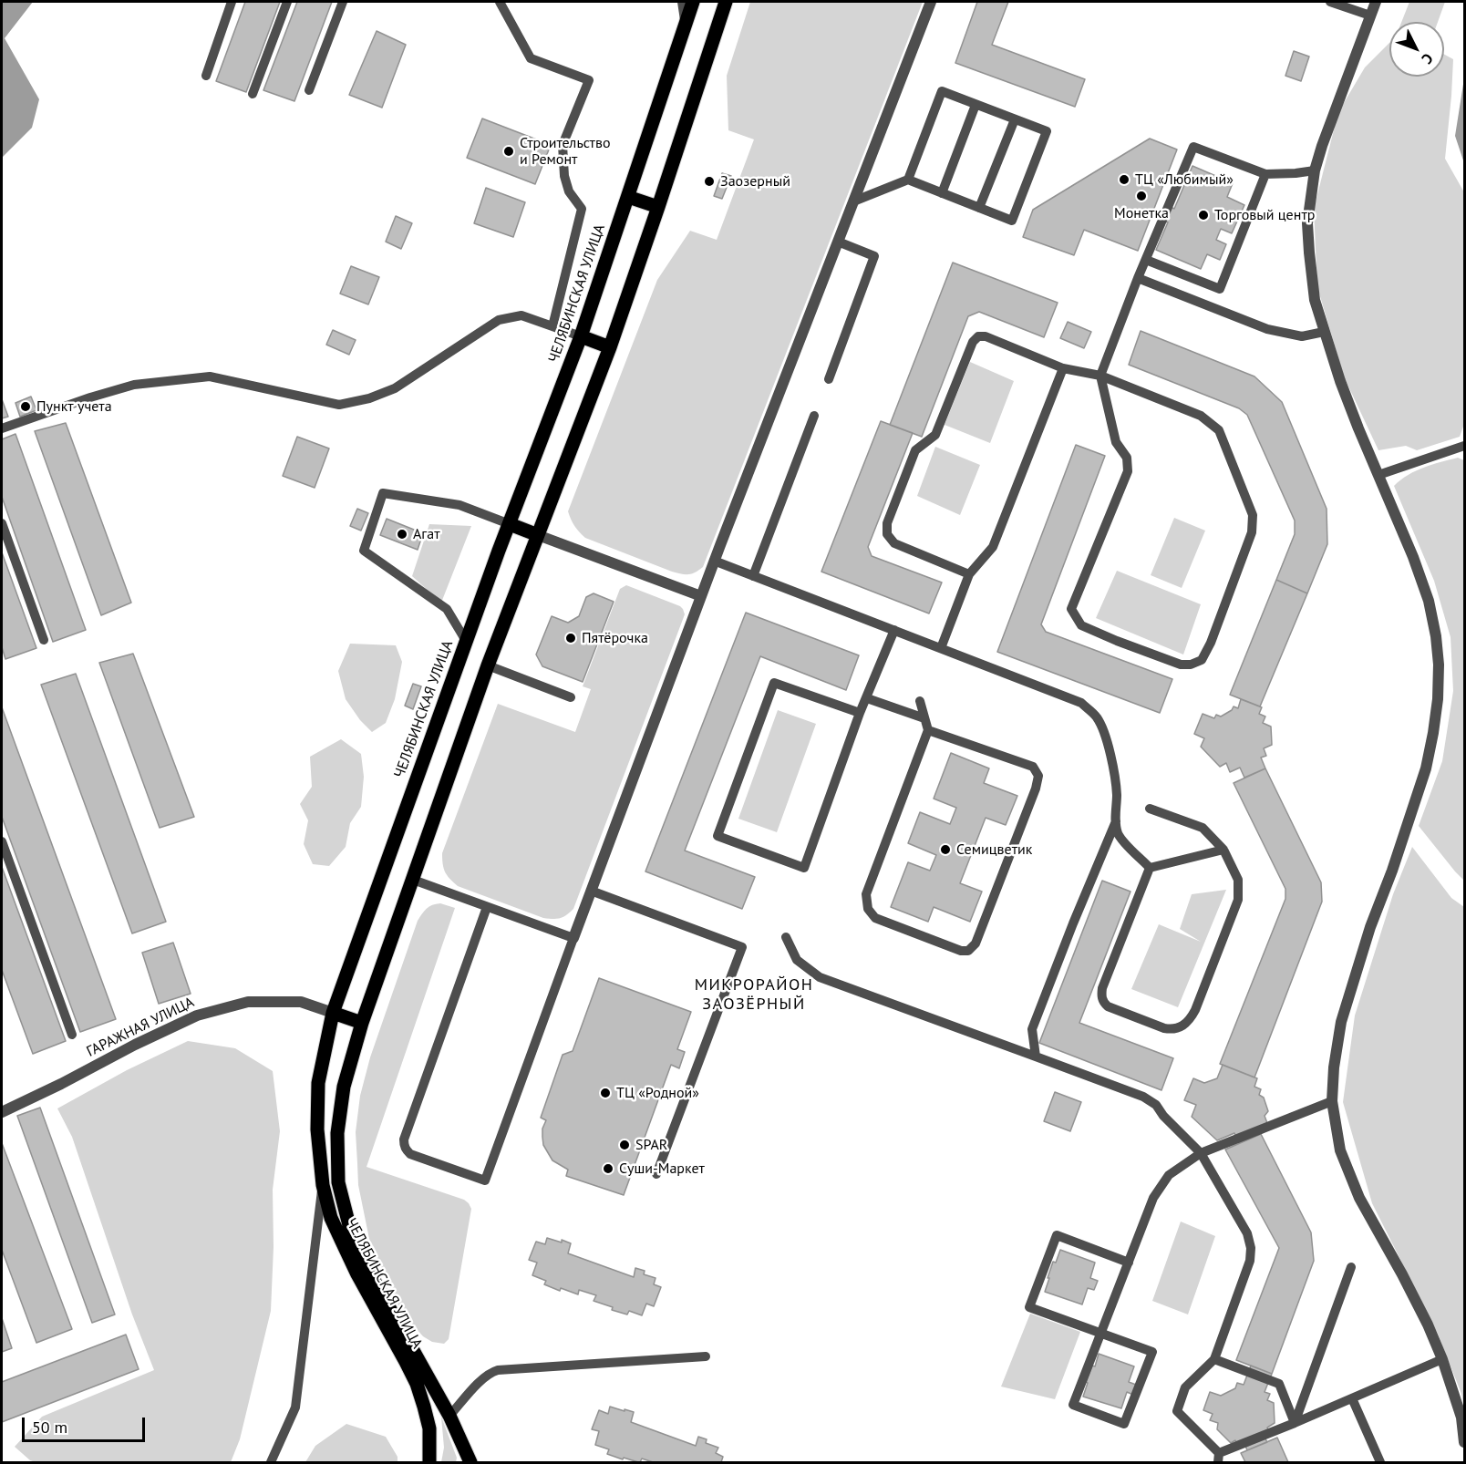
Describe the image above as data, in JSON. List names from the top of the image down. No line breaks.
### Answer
{"streets":{"main road":["ЧЕЛЯБИНСКАЯ УЛИЦА"],"street":["ГАРАЖНАЯ УЛИЦА"]},"crossings":[["ЧЕЛЯБИНСКАЯ УЛИЦА","ГАРАЖНАЯ УЛИЦА"]],"districts":["МИКРОРАЙОН ЗАОЗЁРНЫЙ"],"places":["Строительство и Ремонт","ТЦ «Любимый»","Заозерный","Монетка","Торговый центр","Пункт учета","Агат","Пятёрочка","Семицветик","ТЦ «Родной»","SPAR","Суши-Маркет"],"scale_bar":"50 m","north":"bottom right"}
